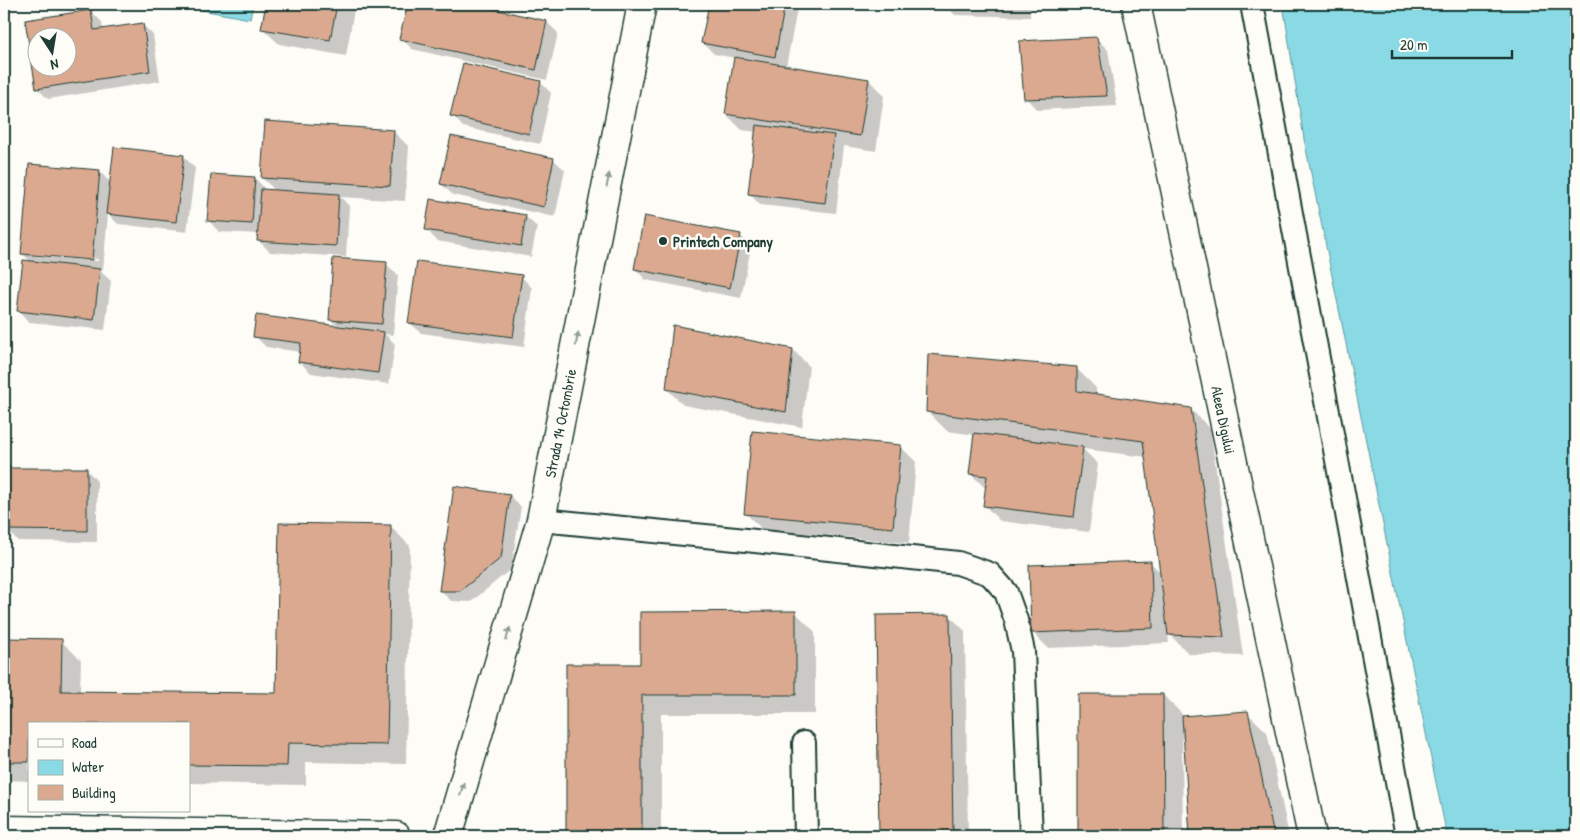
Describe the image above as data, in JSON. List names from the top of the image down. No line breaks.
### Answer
{"streets":{"street":["Aleea Digului","Strada 14 Octombrie"]},"one_way":["Strada 14 Octombrie"],"places":["Printech Company"],"legend":["Road","Water","Building"],"scale_bar":"20 m","north":"bottom"}
